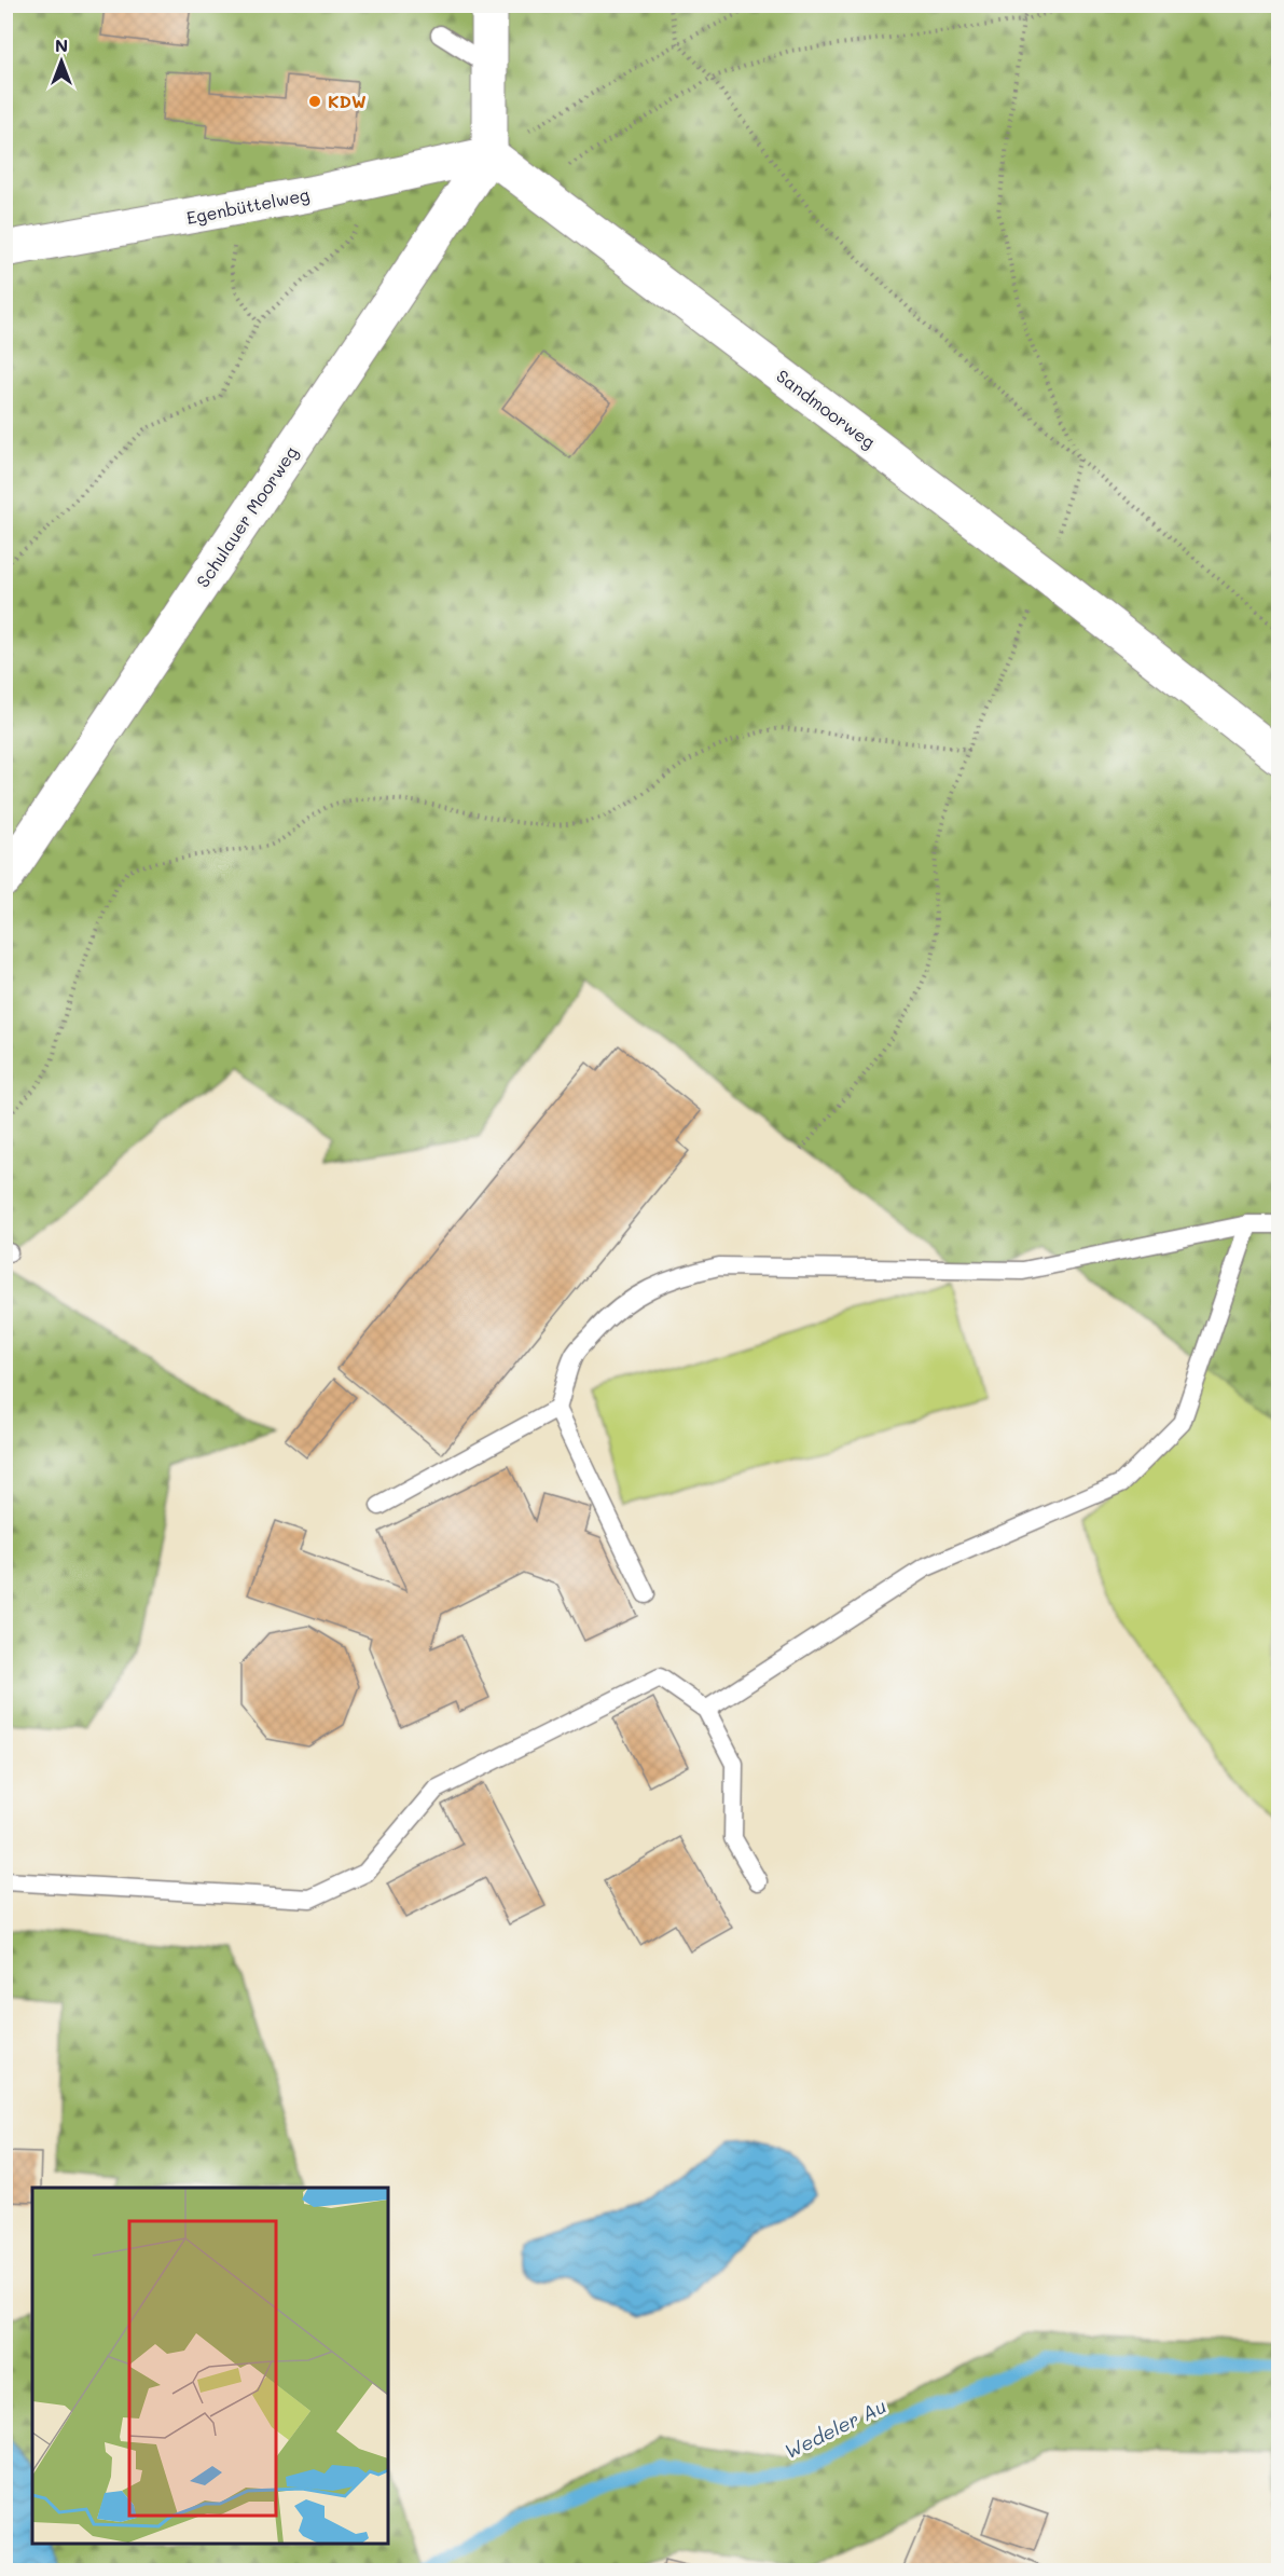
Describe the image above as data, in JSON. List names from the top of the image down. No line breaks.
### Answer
{"streets":{"street":["Egenbüttelweg","Sandmoorweg","Schulauer Moorweg"]},"crossings":[["Egenbüttelweg","Sandmoorweg"],["Egenbüttelweg","Schulauer Moorweg"],["Sandmoorweg","Schulauer Moorweg"]],"water":["Wedeler Au"],"places":["KDW"],"north":"top"}
